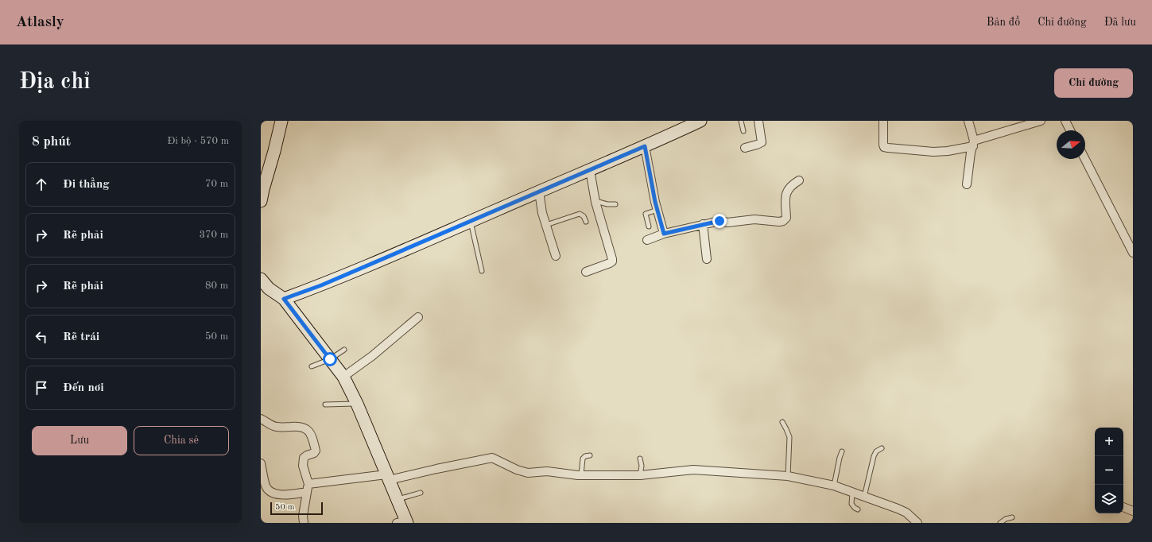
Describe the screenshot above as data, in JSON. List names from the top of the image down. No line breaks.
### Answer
{"scale_bar":"50 m","north":"right","page":{"header":"Atlasly","nav":["Bản đồ","Chỉ đường","Đã lưu"],"buttons":["Chỉ đường",["Lưu","Chia sẻ"]],"title":"Địa chỉ","heading":["8 phút","Đi bộ · 570 m"],"list":[["Đi thẳng","70 m"],["Rẽ phải","370 m"],["Rẽ phải","80 m"],["Rẽ trái","50 m"],"Đến nơi"],"map_buttons":["+","−"],"scale":"50 m"}}
